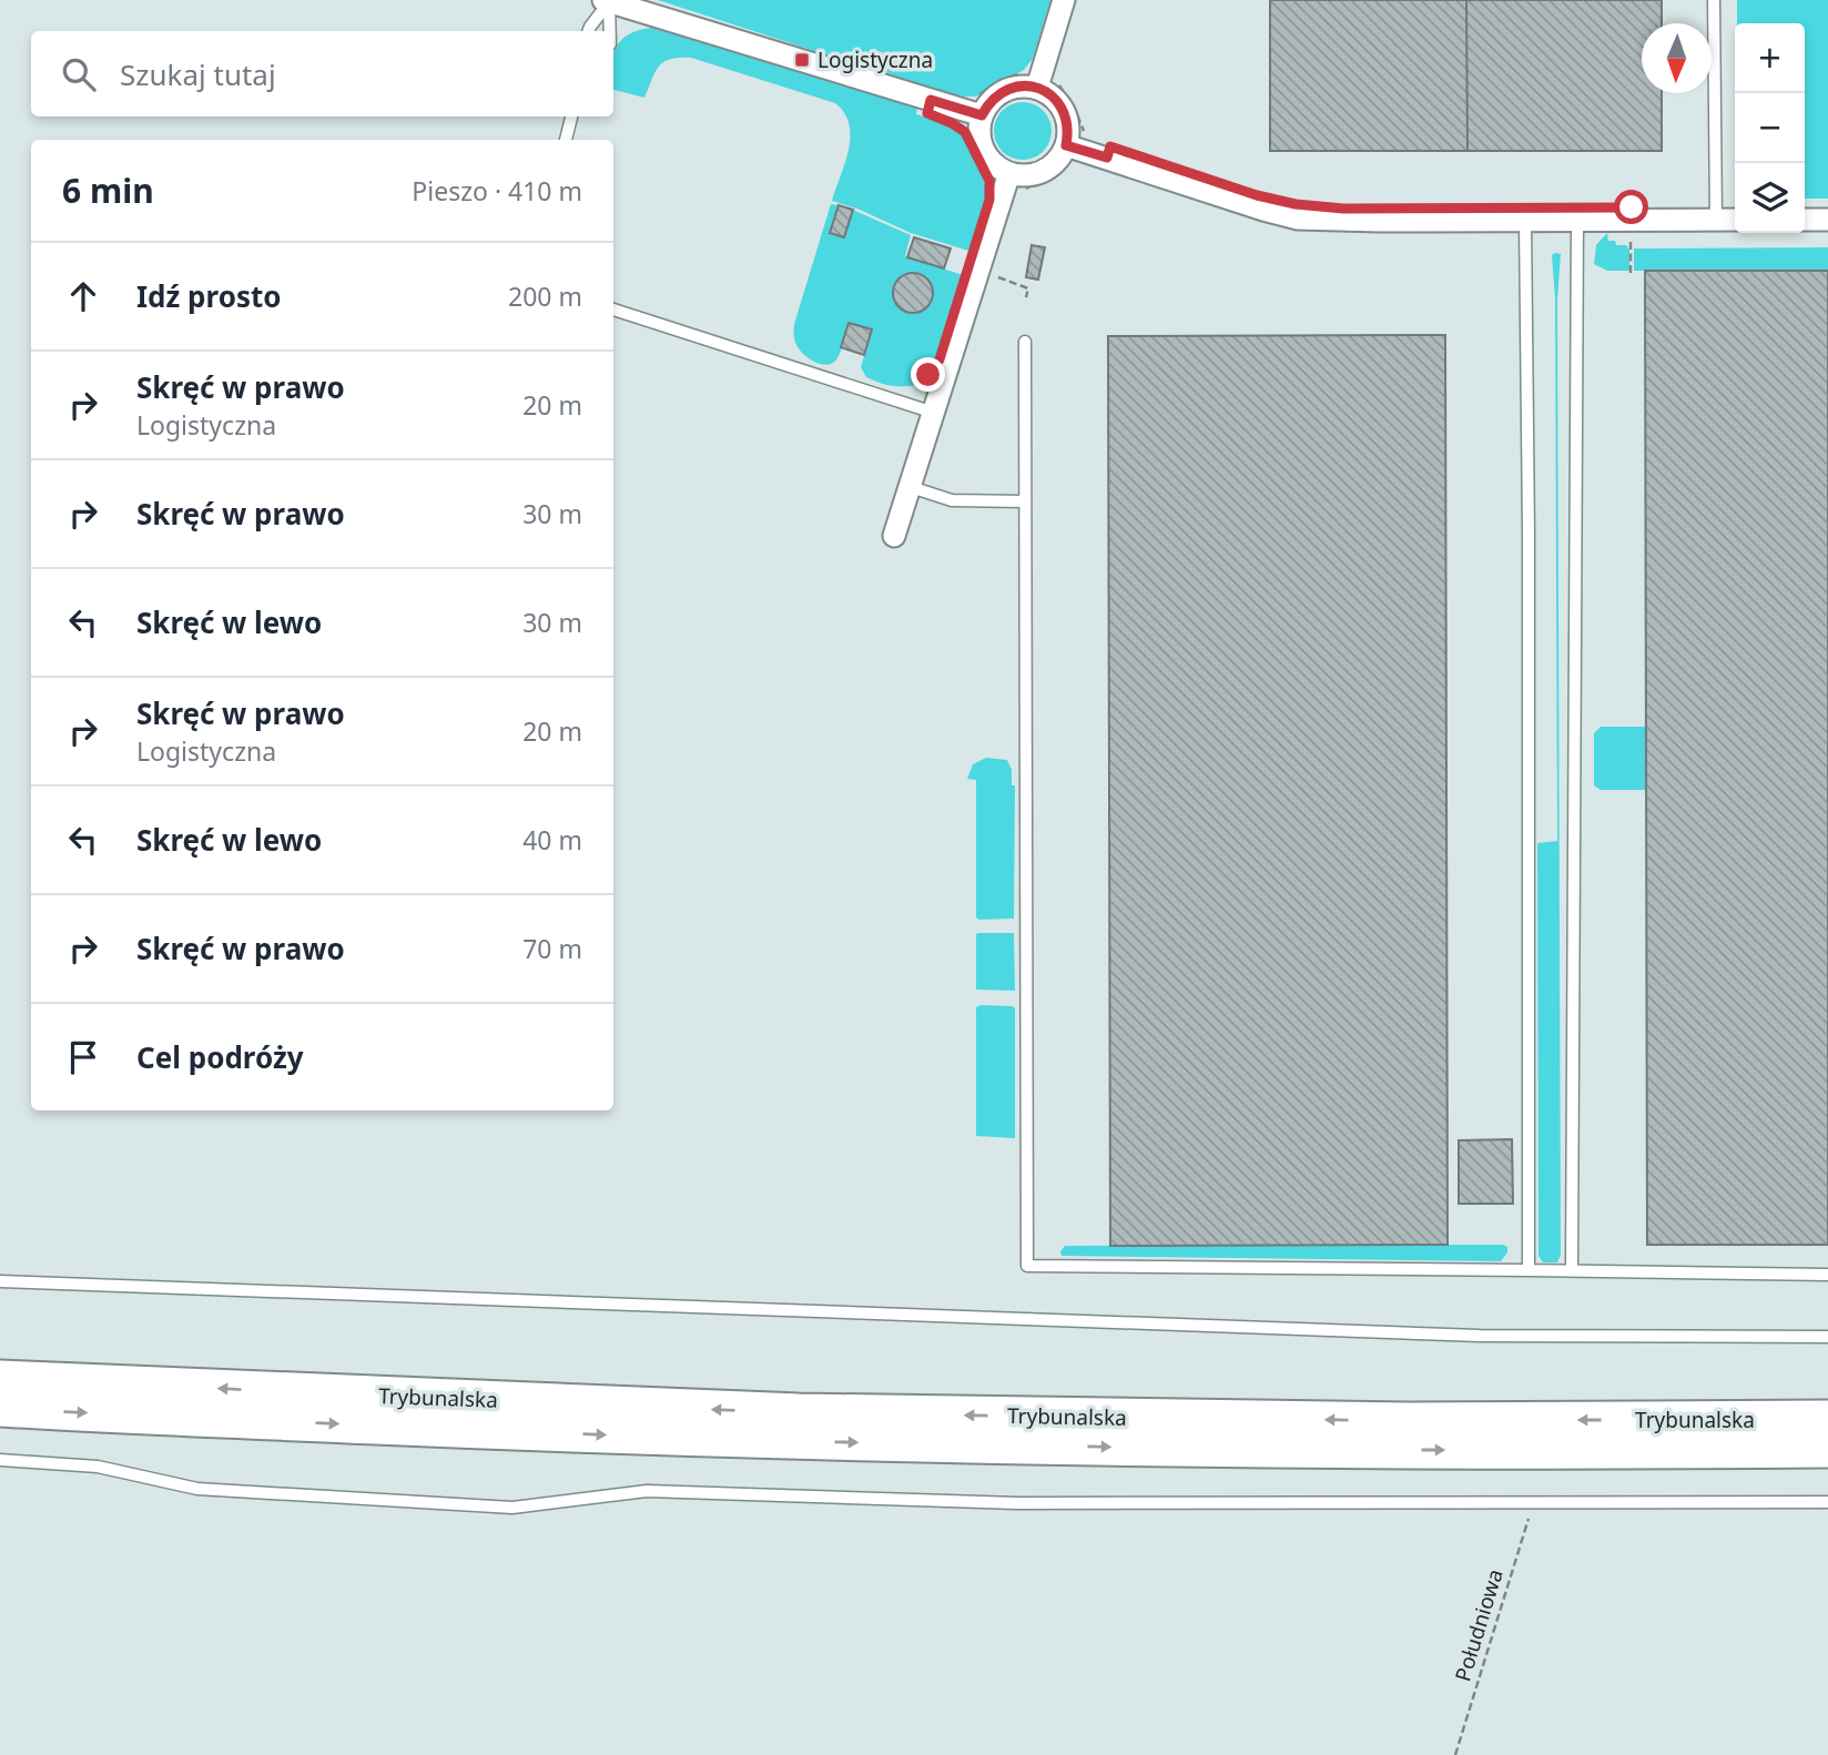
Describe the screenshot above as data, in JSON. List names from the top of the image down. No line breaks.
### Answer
{"streets":{"highway":["Trybunalska"],"path":["Południowa"]},"places":{"transit":["Logistyczna"]},"north":"bottom","page":{"map_buttons":["+","−"],"search":"Szukaj tutaj","heading":["6 min","Pieszo · 410 m"],"list":[["Idź prosto","200 m"],["Skręć w prawo","Logistyczna","20 m"],["Skręć w prawo","30 m"],["Skręć w lewo","30 m"],["Skręć w prawo","Logistyczna","20 m"],["Skręć w lewo","40 m"],["Skręć w prawo","70 m"],"Cel podróży"]}}
